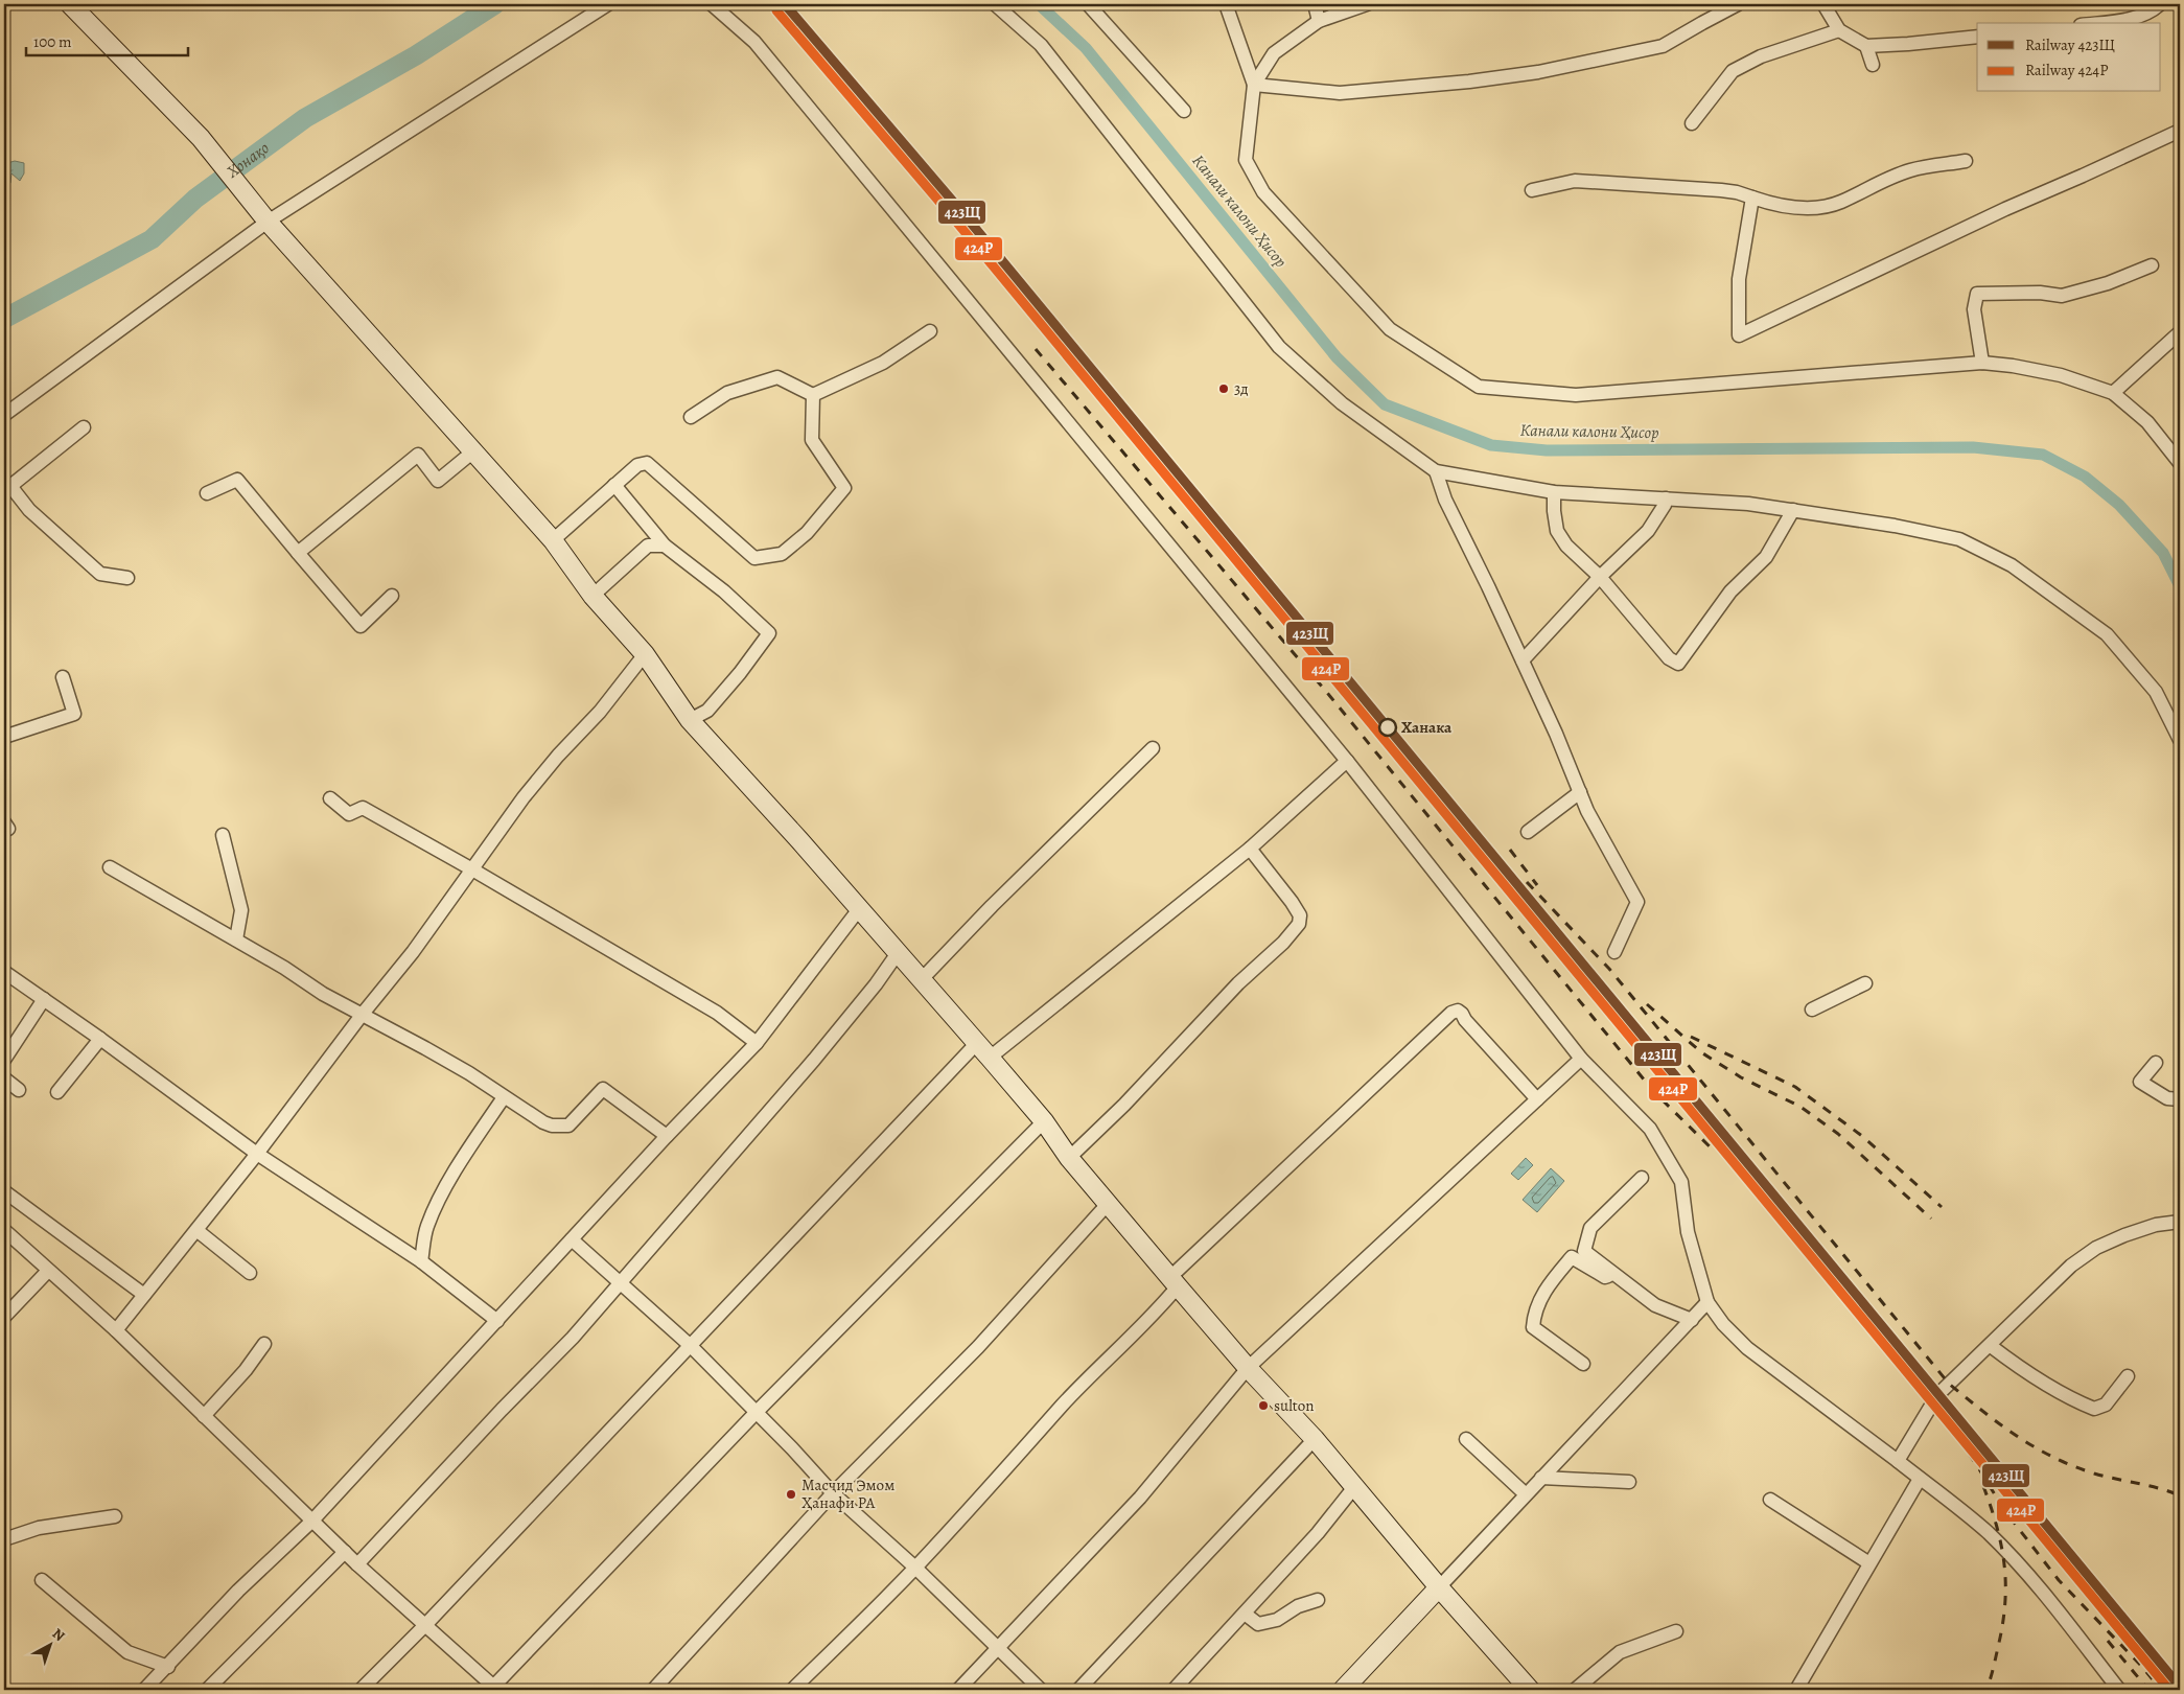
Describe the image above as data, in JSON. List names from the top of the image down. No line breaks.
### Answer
{"water":["Хонақо","Канали калони Ҳисор"],"places":["3д","Ханака","sulton","Масҷид Эмом Ҳанафи РА"],"lines":["rail line 423Щ","rail line 424Р"],"legend":["Railway 423Щ","Railway 424Р"],"scale_bar":"100 m","north":"top right"}
